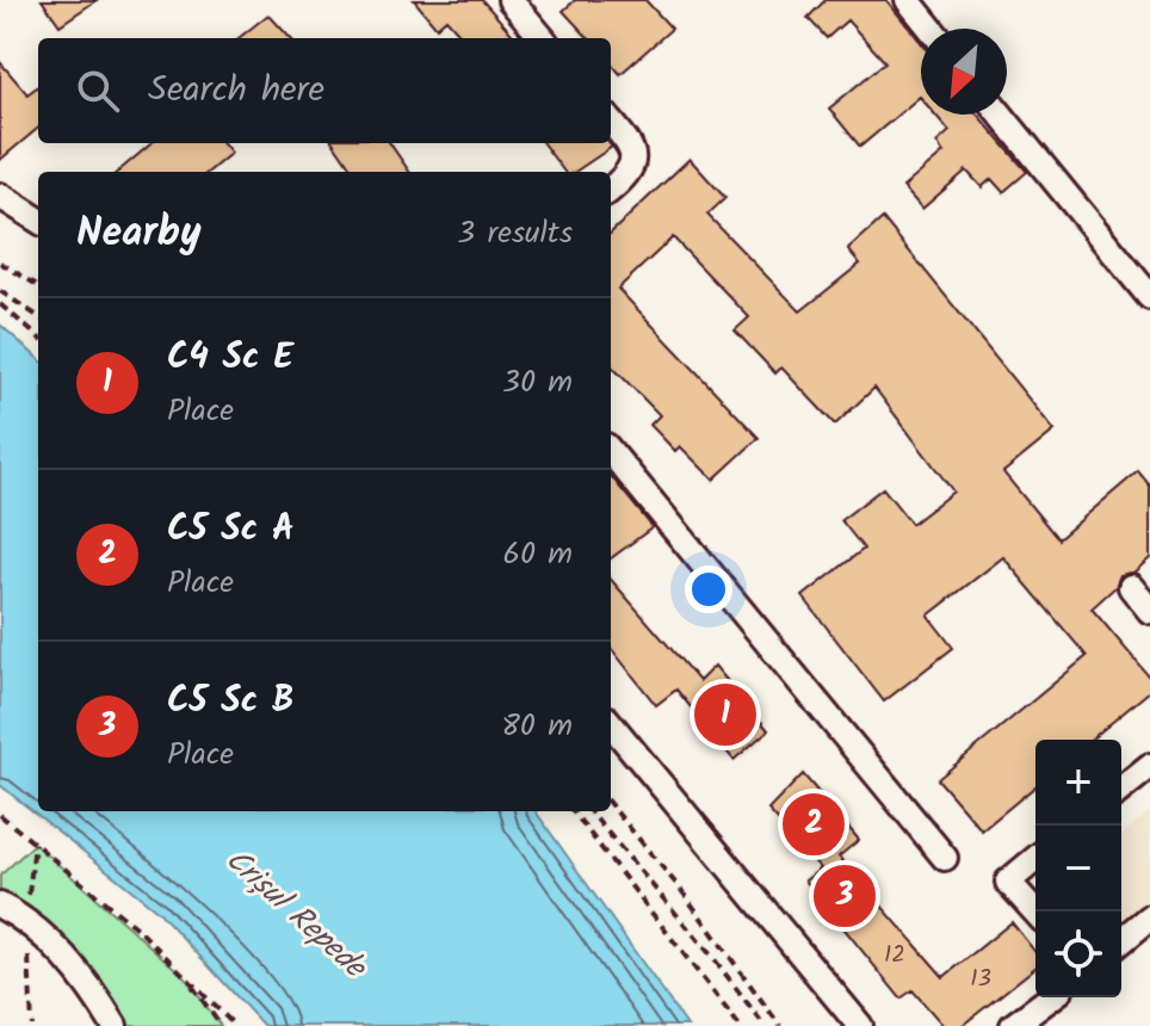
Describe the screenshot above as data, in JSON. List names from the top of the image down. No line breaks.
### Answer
{"water":["Crișul Repede"],"house_numbers":["12","13"],"north":"bottom left","page":{"search":"Search here","heading":["Nearby","3 results"],"list":[{"mark":"1","name":"C4 Sc E","note":"Place","value":"30 m"},{"mark":"2","name":"C5 Sc A","note":"Place","value":"60 m"},{"mark":"3","name":"C5 Sc B","note":"Place","value":"80 m"}],"pins":["1","2","3"],"map_buttons":["+","−"]}}
